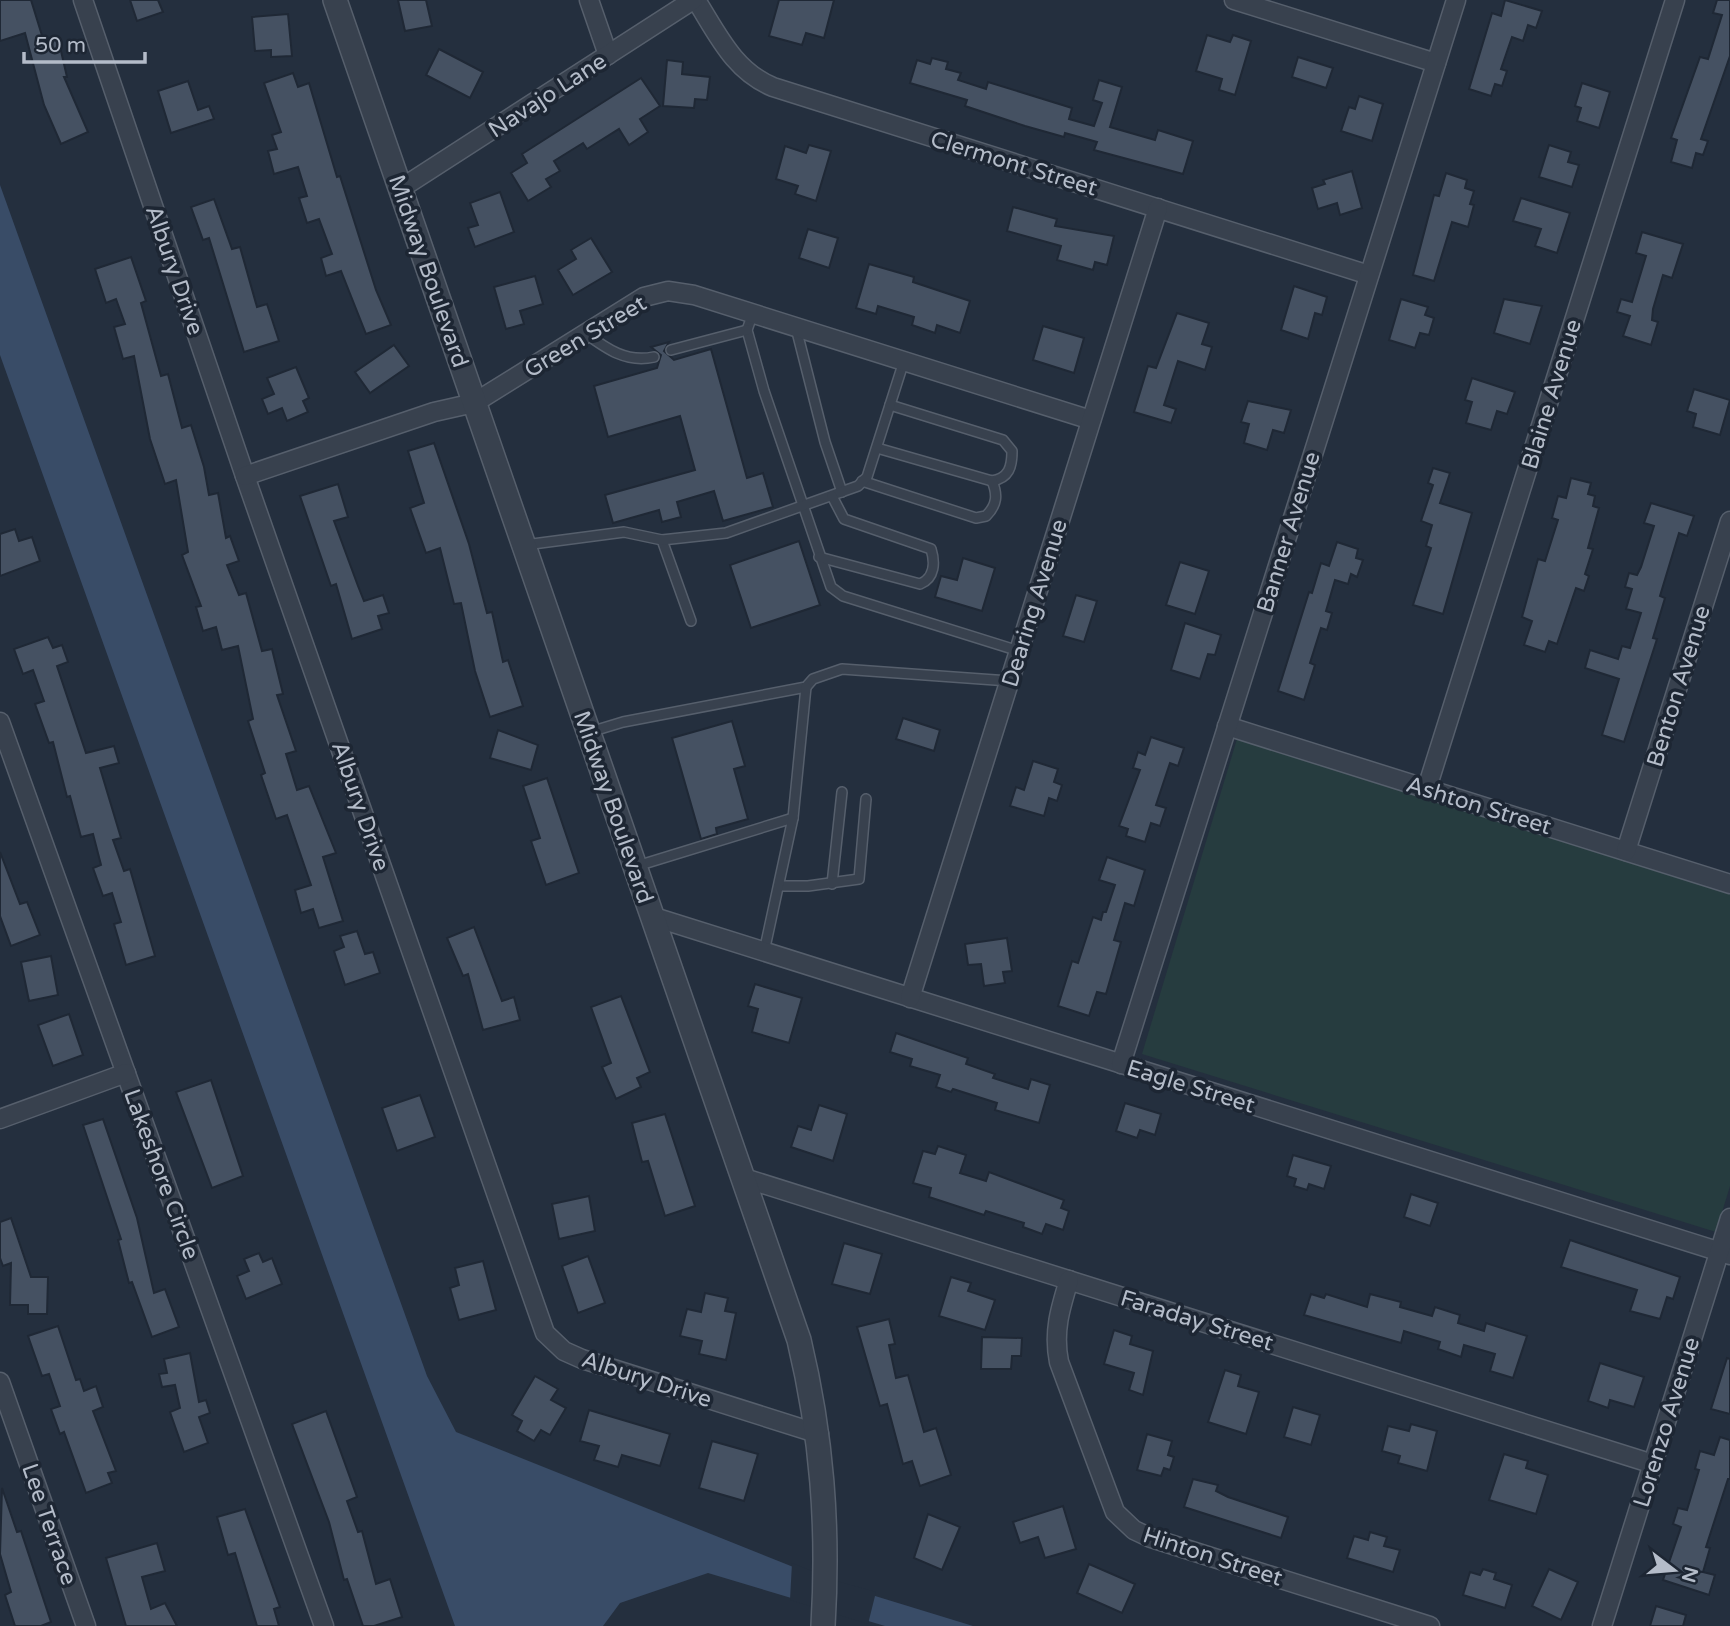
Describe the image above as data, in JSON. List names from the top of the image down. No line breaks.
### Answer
{"streets":{"street":["Navajo Lane","Clermont Street","Albury Drive","Midway Boulevard","Green Street","Blaine Avenue","Banner Avenue","Dearing Avenue","Benton Avenue","Ashton Street","Eagle Street","Lakeshore Circle","Faraday Street","Lorenzo Avenue","Lee Terrace","Hinton Street"]},"crossings":[["Navajo Lane","Clermont Street"],["Navajo Lane","Midway Boulevard"],["Clermont Street","Banner Avenue"],["Clermont Street","Dearing Avenue"],["Albury Drive","Midway Boulevard"],["Albury Drive","Green Street"],["Midway Boulevard","Green Street"],["Midway Boulevard","Eagle Street"],["Midway Boulevard","Faraday Street"],["Green Street","Dearing Avenue"],["Blaine Avenue","Ashton Street"],["Banner Avenue","Ashton Street"],["Banner Avenue","Eagle Street"],["Dearing Avenue","Eagle Street"],["Benton Avenue","Ashton Street"],["Eagle Street","Lorenzo Avenue"],["Faraday Street","Lorenzo Avenue"],["Faraday Street","Hinton Street"]],"scale_bar":"50 m","north":"right"}
